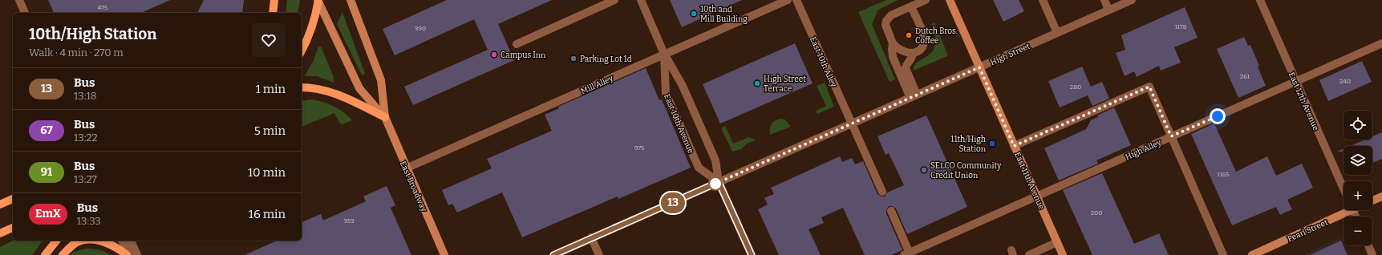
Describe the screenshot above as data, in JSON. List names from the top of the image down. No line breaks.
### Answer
{"streets":{"main road":["East 11th Avenue","East Broadway","Pearl Street"],"street":["High Street","East 10th Alley","Mill Alley","East 12th Avenue","East 10th Avenue","High Alley"]},"crossings":[["High Street","East 10th Alley"],["High Street","East 10th Avenue"],["High Street","East 11th Avenue"],["Mill Alley","East 10th Avenue"],["Mill Alley","East Broadway"],["East 12th Avenue","High Alley"],["High Alley","East 11th Avenue"]],"places":{"other":["10th and Mill Building","Dutch Bros. Coffee","Campus Inn","Parking Lot 1d","High Street Terrace","SELCO Community Credit Union"],"transit":["11th/High Station"]},"lines":["bus line 13"],"house_numbers":["475","1178","390","261","240","280","975","1165","200","353"],"page":{"on_map":"13","heading":["10th/High Station","Walk · 4 min · 270 m"],"list":[{"mark":"13","name":"Bus","note":"13:18","value":"1 min"},{"mark":"67","name":"Bus","note":"13:22","value":"5 min"},{"mark":"91","name":"Bus","note":"13:27","value":"10 min"},{"mark":"EmX","name":"Bus","note":"13:33","value":"16 min"}],"map_buttons":["+","−"]}}
